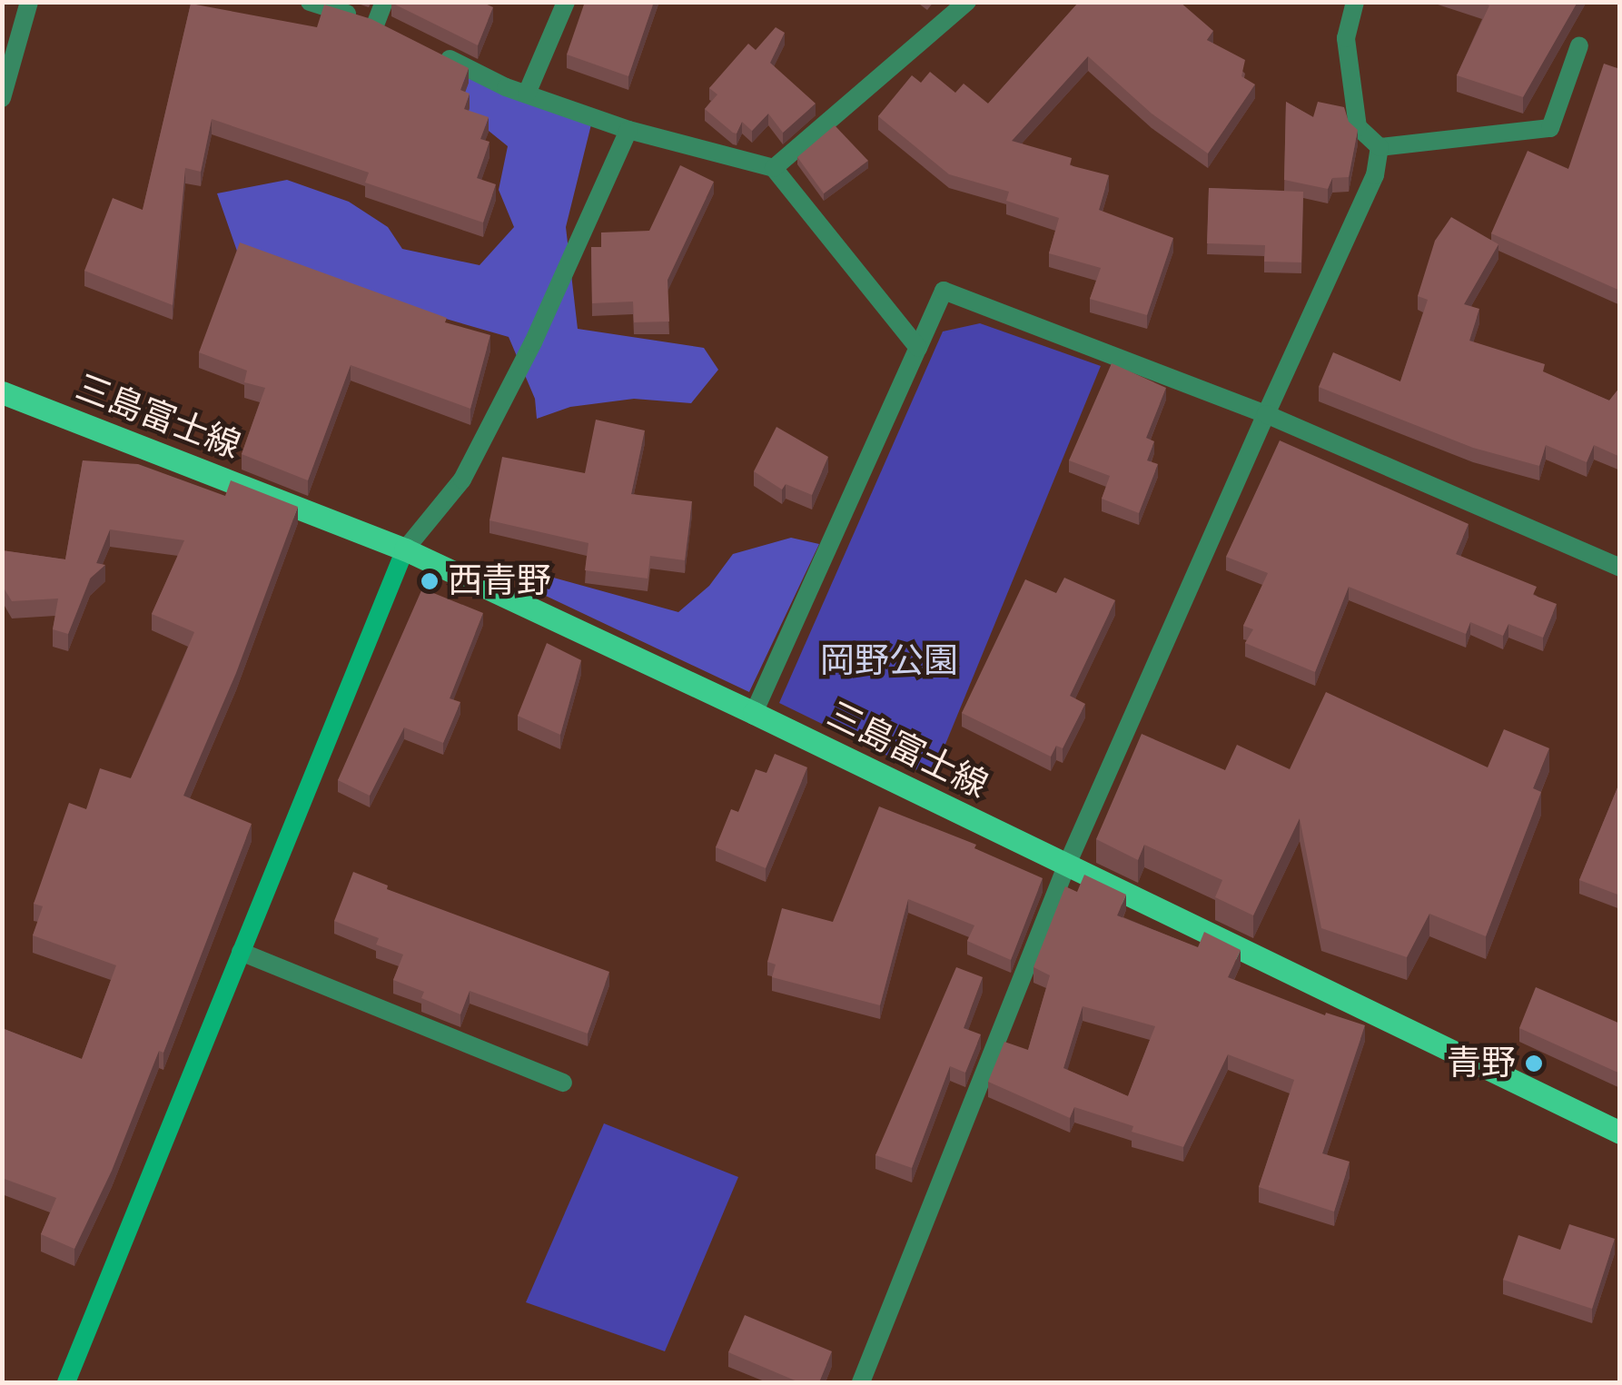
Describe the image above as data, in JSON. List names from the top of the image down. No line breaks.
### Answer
{"streets":{"main road":["三島富士線"]},"parks":["岡野公園"],"places":["西青野","青野"]}
